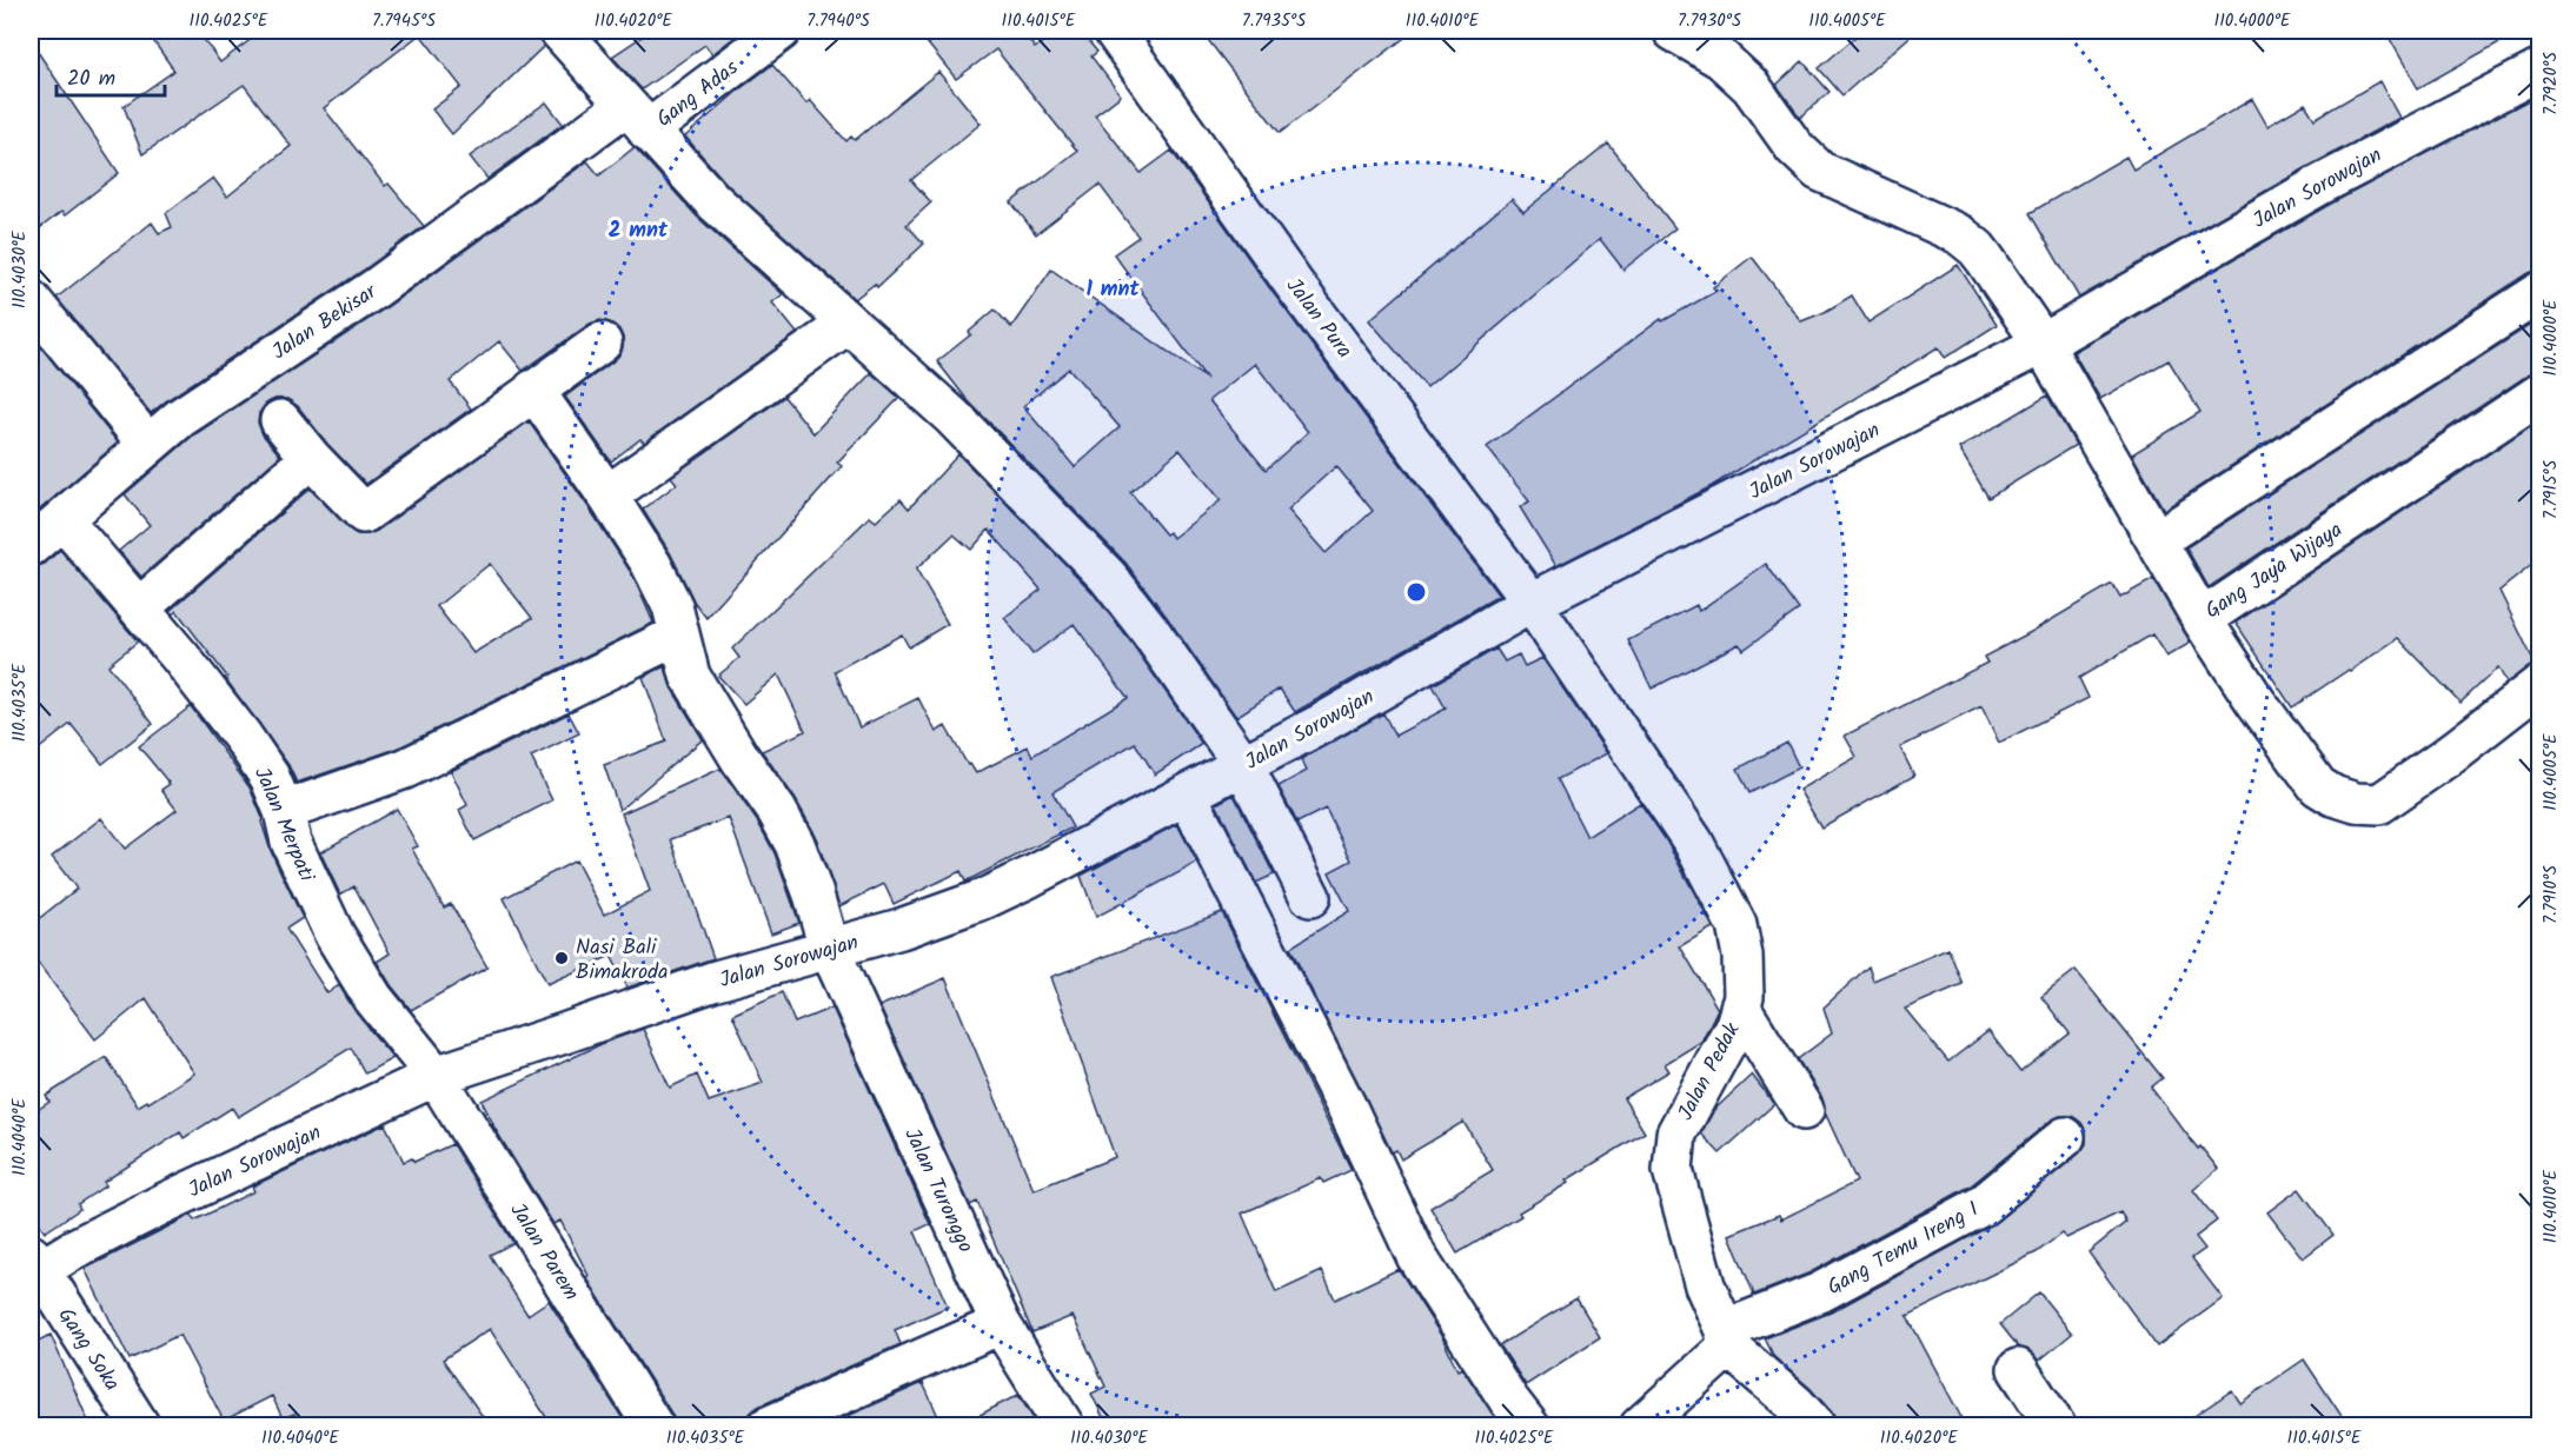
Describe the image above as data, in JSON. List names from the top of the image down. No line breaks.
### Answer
{"streets":{"street":["Gang Adas","Jalan Sorowajan","Jalan Pura","Jalan Bekisar","Gang Jaya Wijaya","Jalan Merpati","Jalan Pedak","Jalan Turonggo","Gang Temu Ireng I","Jalan Parem","Gang Soka"]},"crossings":[["Gang Adas","Jalan Bekisar"],["Jalan Sorowajan","Jalan Pura"],["Jalan Sorowajan","Gang Jaya Wijaya"],["Jalan Sorowajan","Jalan Merpati"],["Jalan Sorowajan","Jalan Pedak"],["Jalan Sorowajan","Jalan Turonggo"],["Jalan Sorowajan","Jalan Parem"],["Jalan Sorowajan","Gang Soka"],["Jalan Pura","Jalan Pedak"],["Jalan Bekisar","Jalan Merpati"],["Jalan Merpati","Jalan Parem"],["Jalan Pedak","Gang Temu Ireng I"]],"places":["Nasi Bali Bimakroda"],"scale_bar":"20 m","coordinates":["110.4025°E","7.7945°S","110.4020°E","7.7940°S","110.4015°E","7.7935°S","110.4010°E","7.7930°S","110.4005°E","110.4000°E","7.7920°S","110.4030°E","7.7915°S","110.4035°E","7.7910°S","110.4040°E"],"rings":["2 mnt","1 mnt"]}
